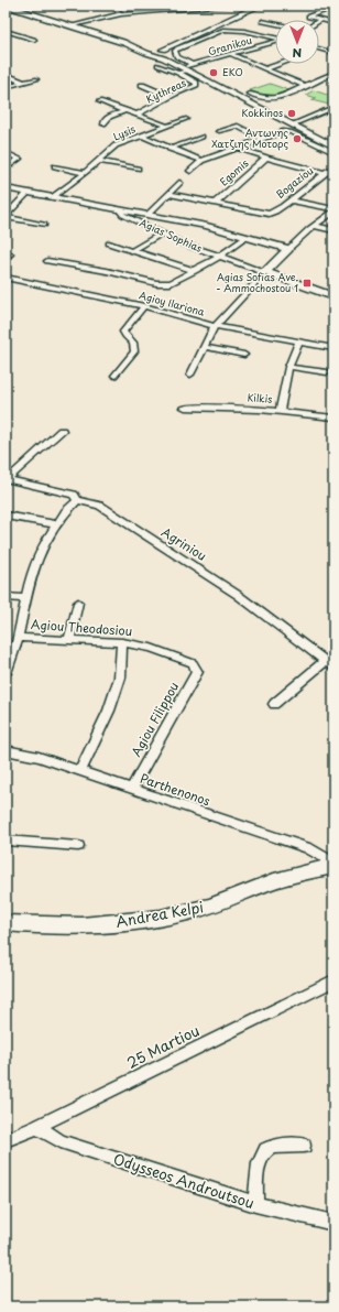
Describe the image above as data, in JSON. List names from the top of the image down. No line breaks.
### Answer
{"streets":{"main road":["Agias Sophias","Andrea Kelpi"],"street":["Granikou","Kythreas","Lysis","Egomis","Bogaziou","Agioy Ilariona","Kilkis","Agriniou","Agiou Theodosiou","Agiou Filippou","Parthenonos","25 Martiou","Odysseos Androutsou"]},"crossings":[["Granikou","Kythreas"],["Lysis","Agias Sophias"],["Egomis","Bogaziou"],["Agiou Theodosiou","Agiou Filippou"],["Agiou Filippou","Parthenonos"],["Parthenonos","Andrea Kelpi"],["25 Martiou","Odysseos Androutsou"]],"places":{"other":["EKO","Kokkinos","Αντωνης Χατζιης Μοτορς"],"transit":["Agias Sofias Ave. - Ammochostou 1"]},"north":"bottom"}
